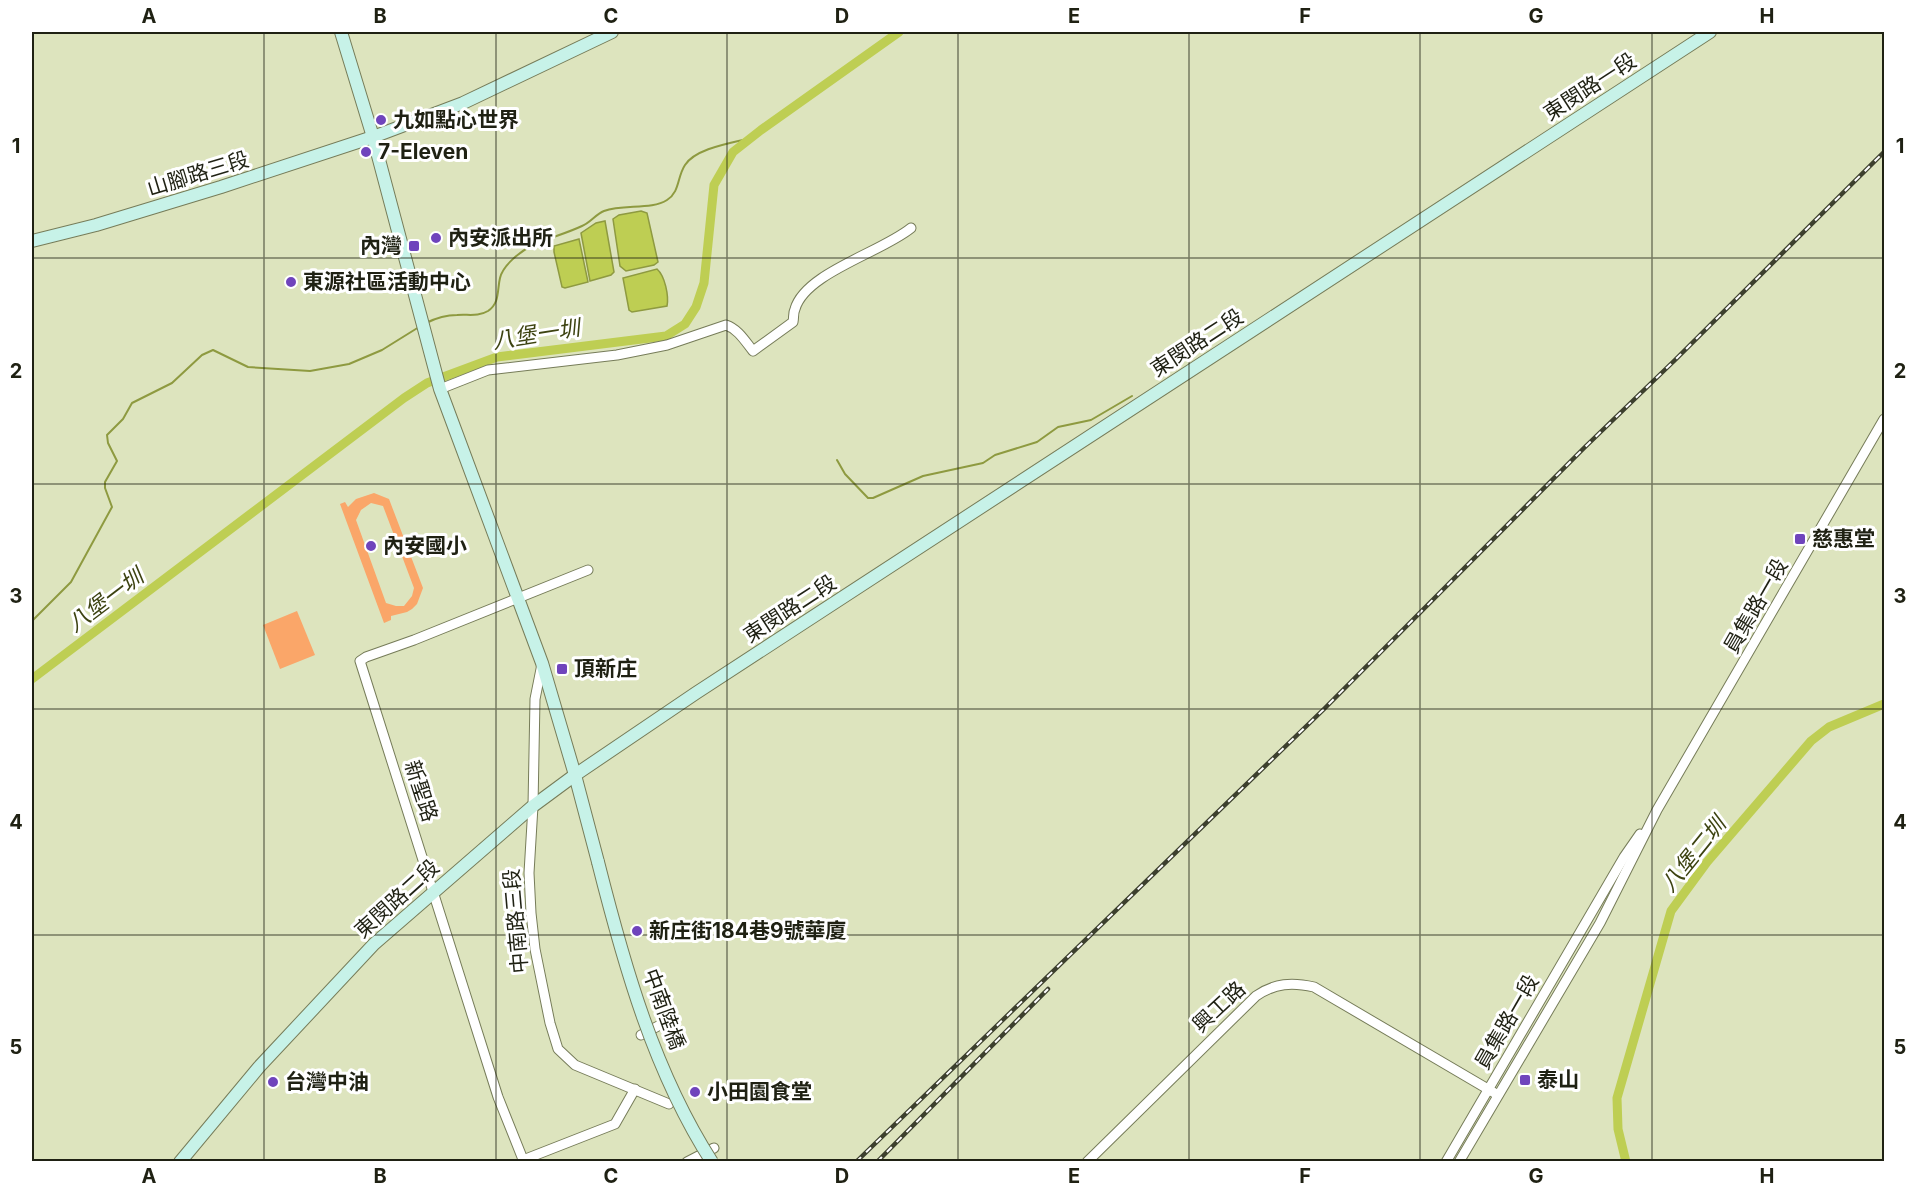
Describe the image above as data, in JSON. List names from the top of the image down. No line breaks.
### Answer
{"streets":{"main road":["東閔路一段","山腳路三段","東閔路二段","中南陸橋"],"street":["員集路一段","新聖路","中南路三段","興工路"]},"crossings":[["東閔路一段","東閔路二段"],["東閔路二段","新聖路"],["東閔路二段","中南路三段"],["東閔路二段","中南陸橋"],["員集路一段","興工路"]],"water":["八堡一圳","八堡二圳"],"places":{"other":["九如點心世界","7-Eleven","內安派出所","東源社區活動中心","內安國小","新庄街184巷9號華廈","台灣中油","小田園食堂"],"transit":["內灣","慈惠堂","頂新庄","泰山"]},"grid":{"columns":["A","B","C","D","E","F","G","H"],"rows":["1","2","3","4","5"]}}
